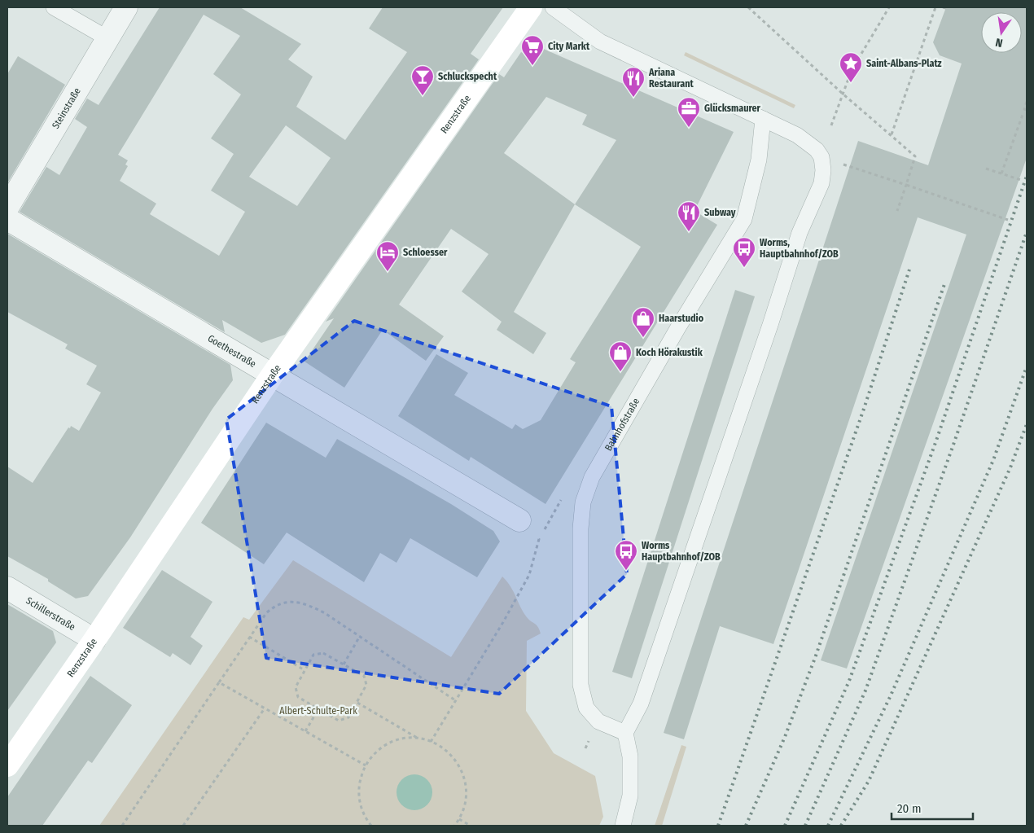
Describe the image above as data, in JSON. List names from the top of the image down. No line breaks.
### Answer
{"streets":{"street":["Steinstraße","Renzstraße","Goethestraße","Schillerstraße"],"lane":["Bahnhofstraße"]},"crossings":[["Renzstraße","Goethestraße"],["Renzstraße","Schillerstraße"]],"parks":["Albert-Schulte-Park"],"places":{"supermarket":["City Markt"],"place":["Saint-Albans-Platz"],"bar":["Schluckspecht"],"restaurant":["Ariana Restaurant","Subway"],"office":["Glücksmaurer"],"bus stop":["Worms, Hauptbahnhof/ZOB","Worms Hauptbahnhof/ZOB"],"hotel":["Schloesser"],"shop":["Haarstudio","Koch Hörakustik"]},"scale_bar":"20 m","north":"bottom"}
